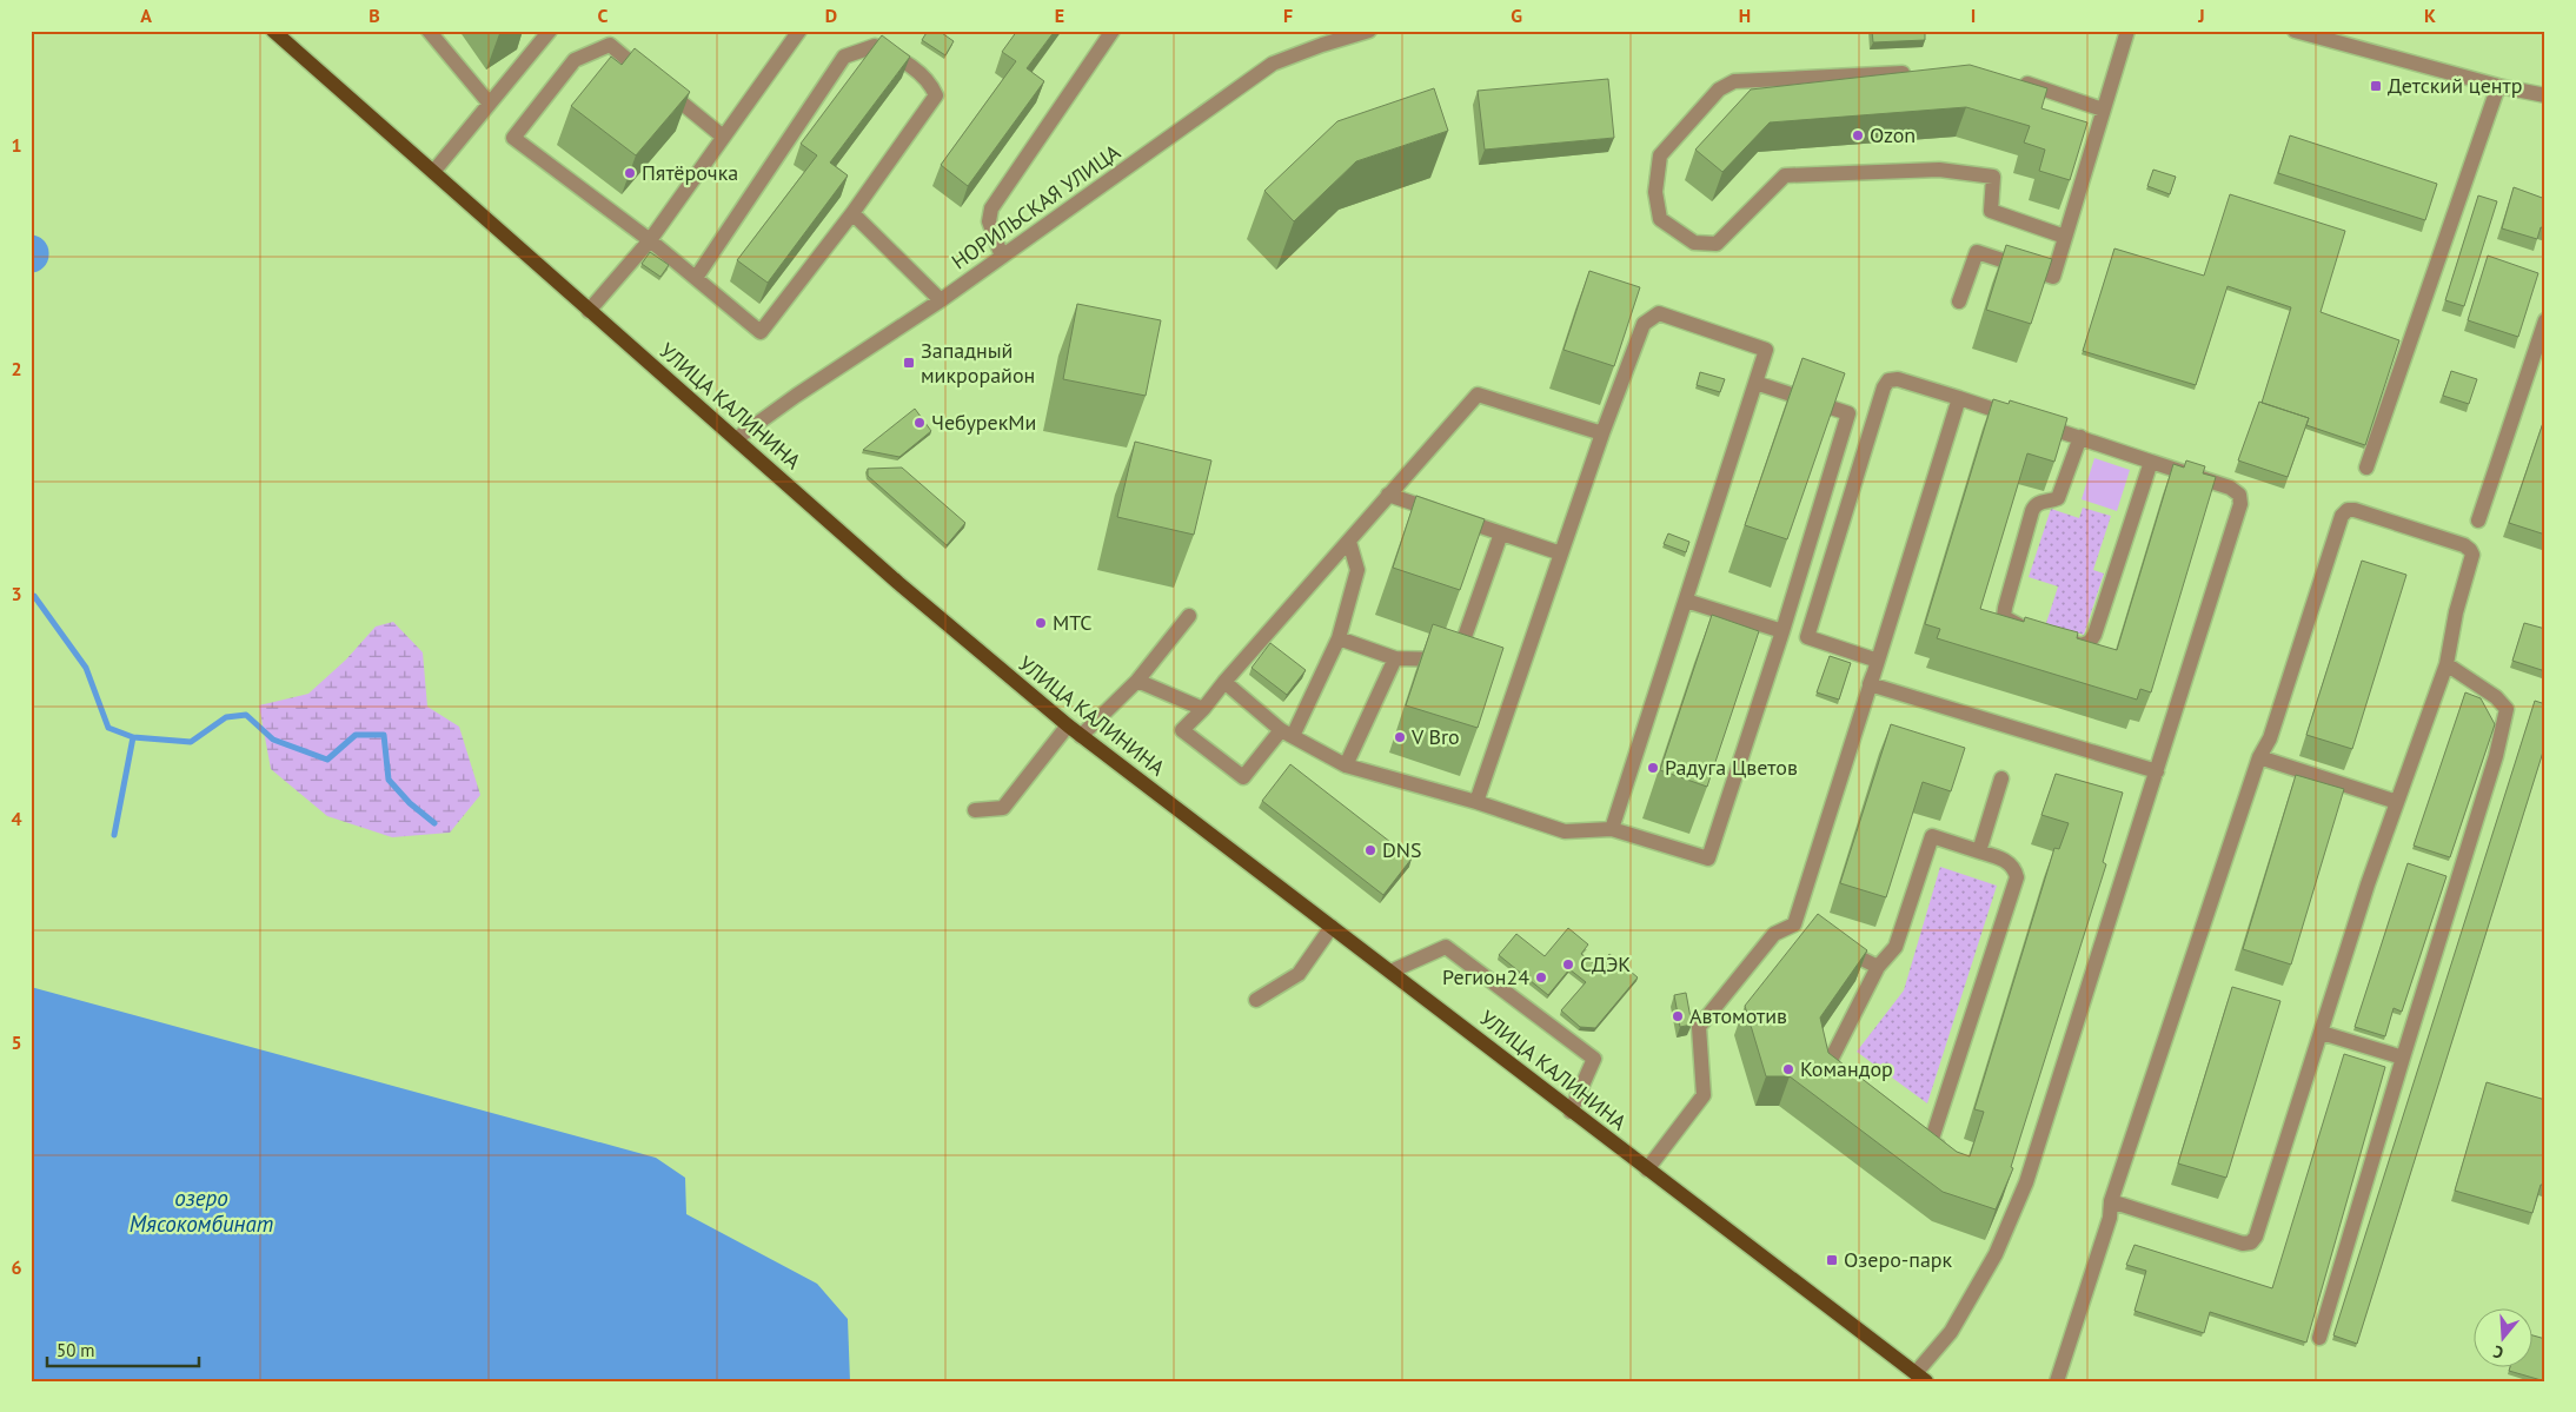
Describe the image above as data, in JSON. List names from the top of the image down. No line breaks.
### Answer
{"streets":{"main road":["УЛИЦА КАЛИНИНА"],"street":["НОРИЛЬСКАЯ УЛИЦА"]},"crossings":[["НОРИЛЬСКАЯ УЛИЦА","УЛИЦА КАЛИНИНА"]],"water":["озеро Мясокомбинат"],"places":{"transit":["Детский центр","Западный микрорайон","Озеро-парк"],"other":["Ozon","Пятёрочка","ЧебурекМи","МТС","V Bro","Радуга Цветов","DNS","СДЭК","Регион24","Автомотив","Командор"]},"scale_bar":"50 m","north":"bottom","grid":{"columns":["A","B","C","D","E","F","G","H","I","J","K"],"rows":["1","2","3","4","5","6"]}}
